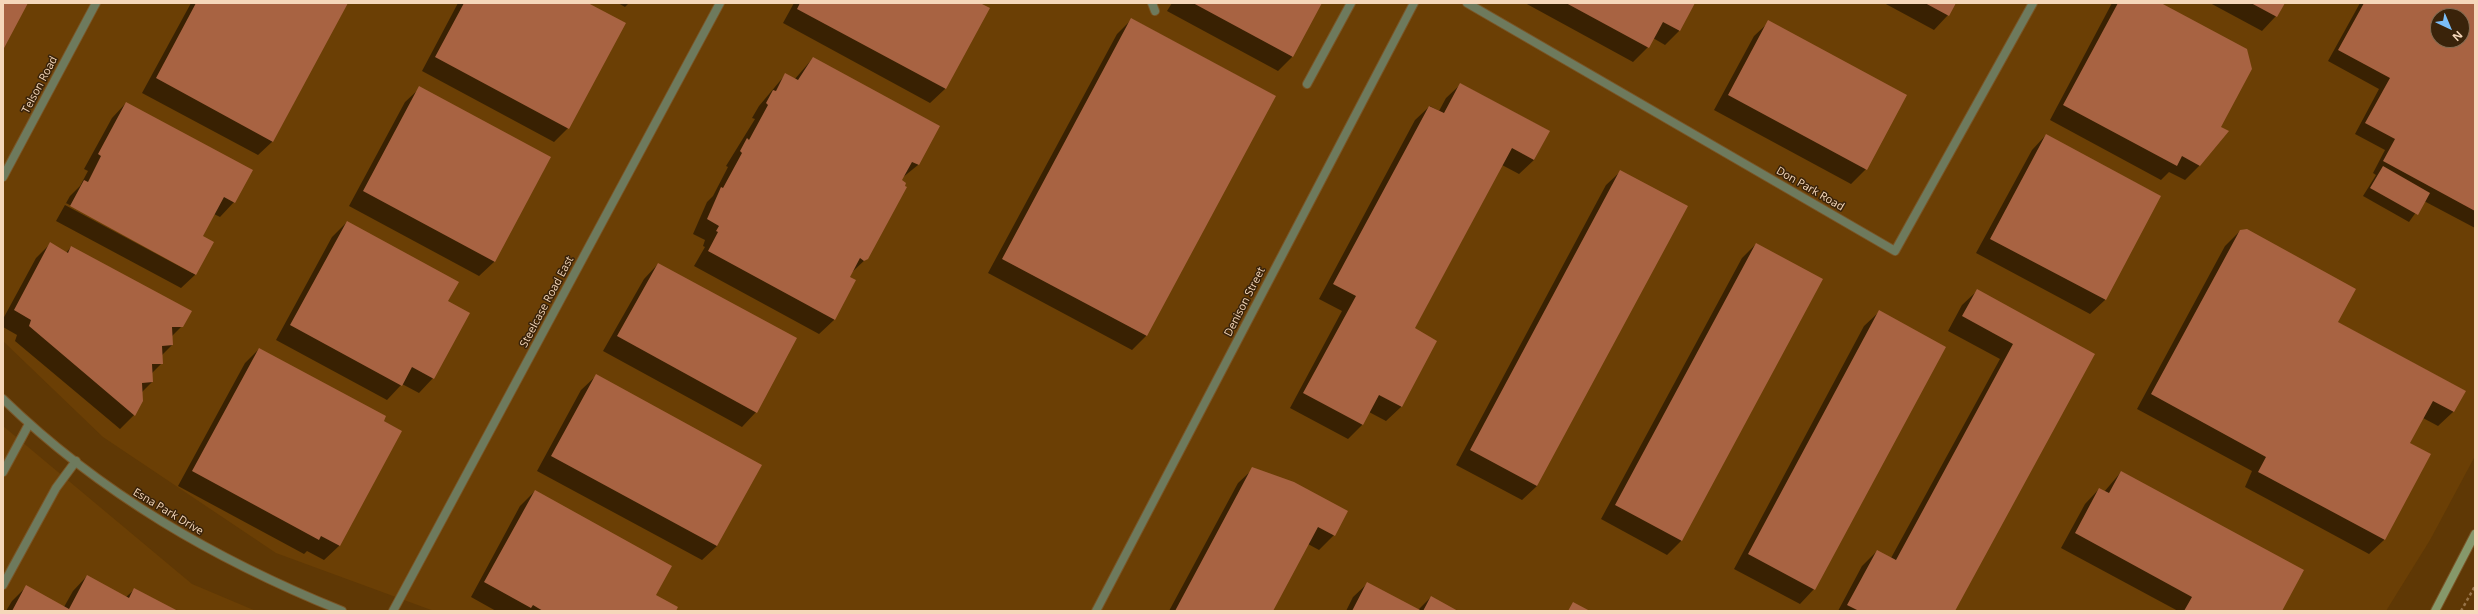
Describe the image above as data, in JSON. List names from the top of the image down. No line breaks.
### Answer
{"streets":{"street":["Telson Road","Don Park Road","Steelcase Road East","Denison Street","Esna Park Drive"]},"north":"bottom right"}
